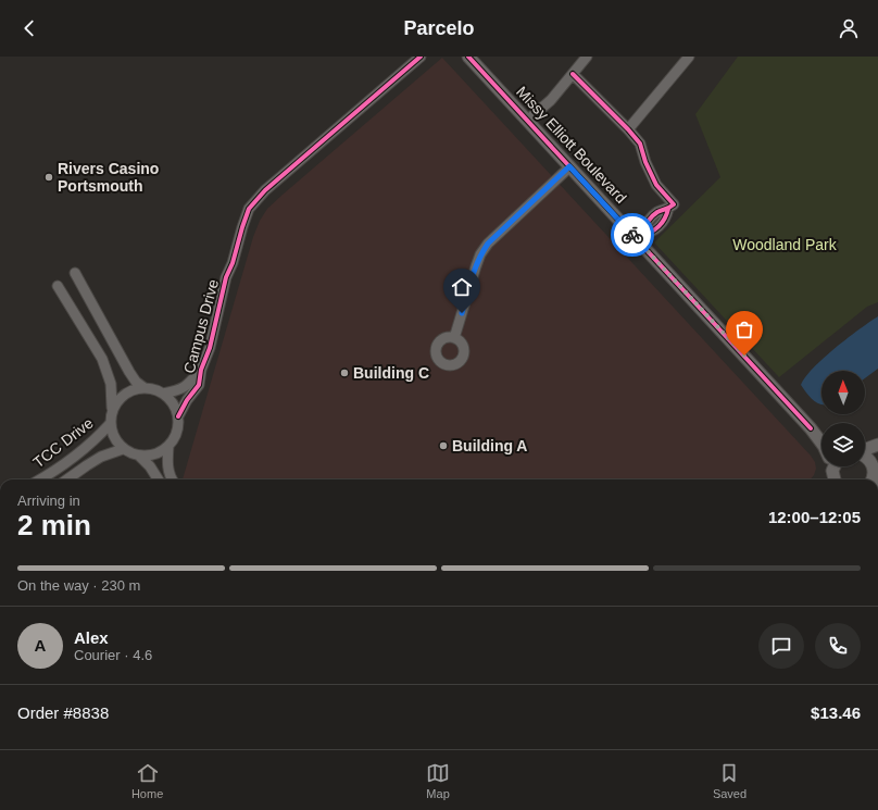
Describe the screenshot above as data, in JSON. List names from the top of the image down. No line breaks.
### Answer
{"streets":{"street":["Missy Elliott Boulevard","Campus Drive","TCC Drive"]},"crossings":[["Campus Drive","TCC Drive"]],"parks":["Woodland Park"],"places":["Rivers Casino Portsmouth","Building C","Building A"],"north":"top","page":{"header":"Parcelo","heading":["2 min","Arriving in","12:00–12:05"],"panel":["Alex","Courier · 4.6","Order #8838","$13.46"],"bar":"On the way · 230 m","round":"A","tabs":["Home","Map","Saved"]}}
